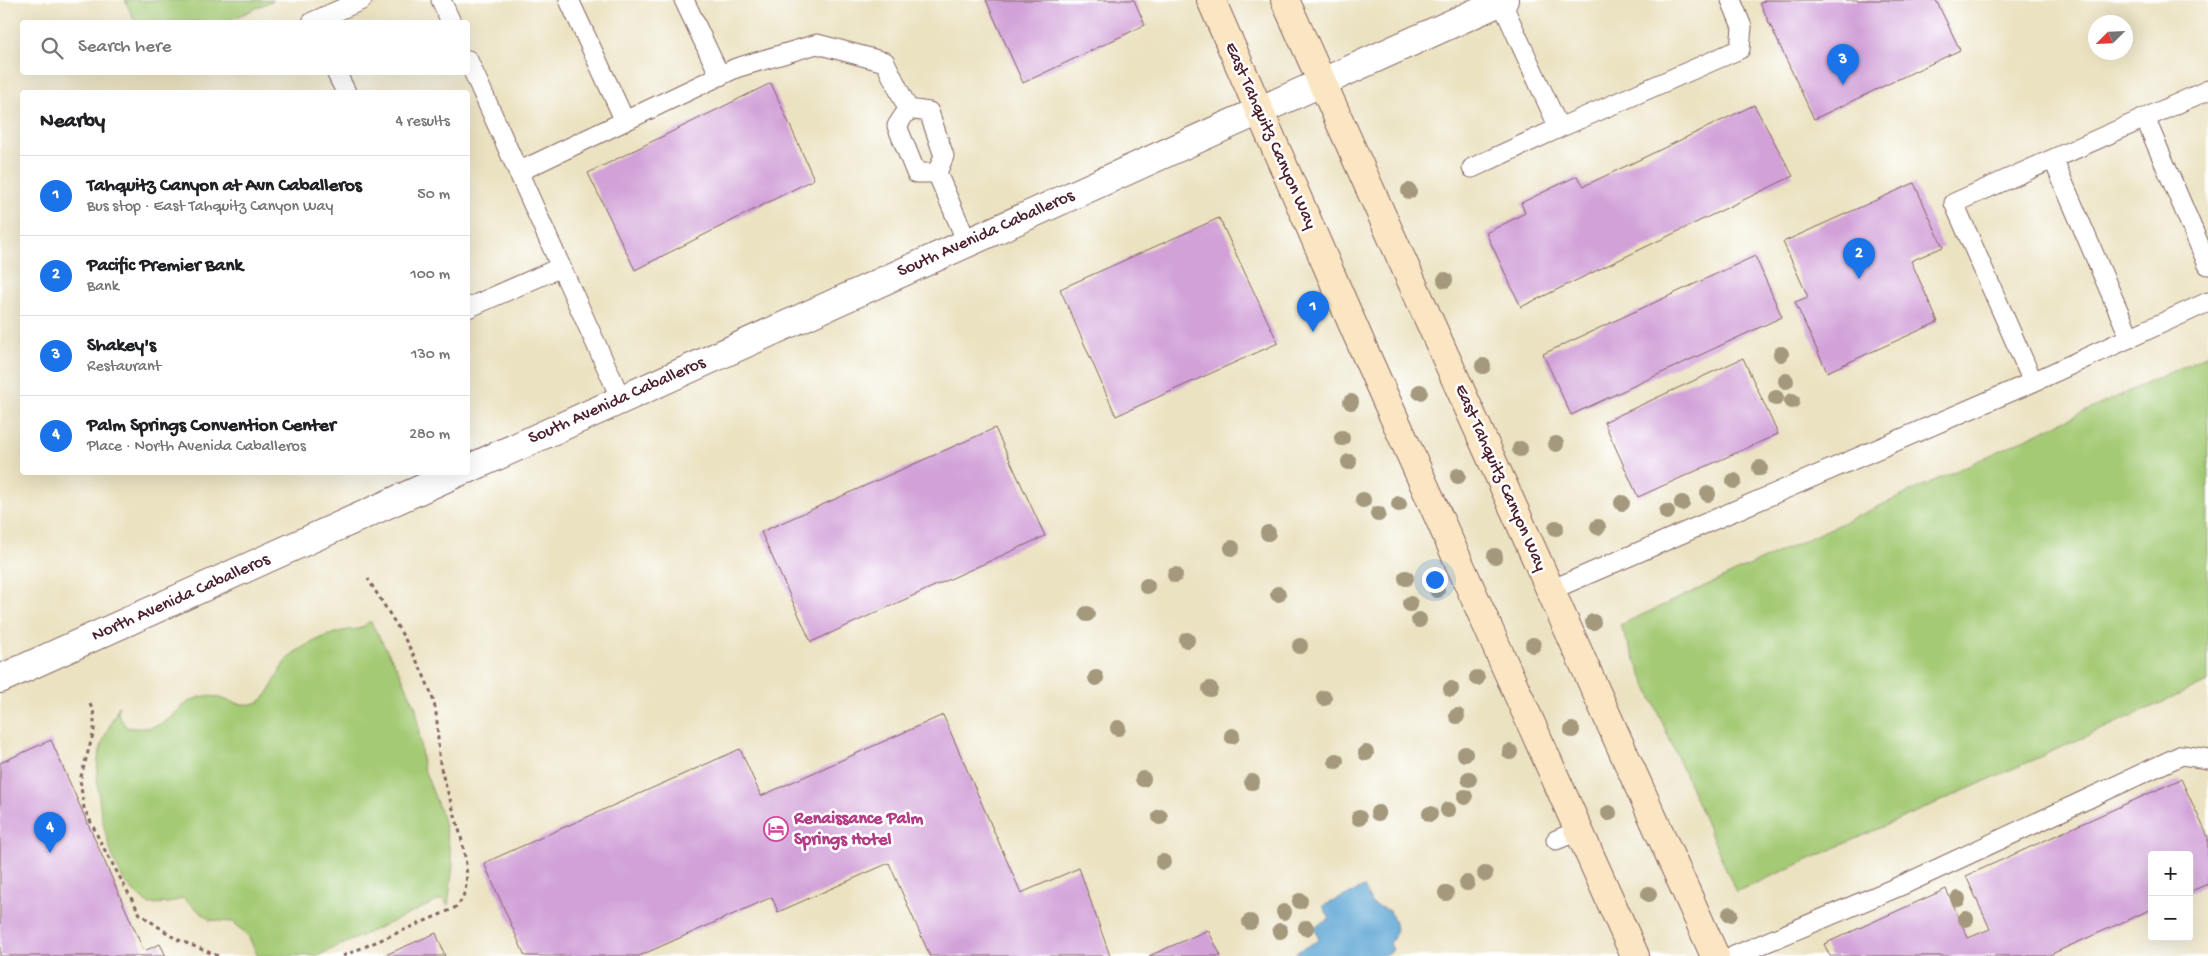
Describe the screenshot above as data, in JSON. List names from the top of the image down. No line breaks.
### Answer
{"streets":{"main road":["East Tahquitz Canyon Way"],"street":["South Avenida Caballeros","North Avenida Caballeros"]},"crossings":[["East Tahquitz Canyon Way","South Avenida Caballeros"]],"places":{"hotel":["Renaissance Palm Springs Hotel"]},"north":"bottom left","page":{"search":"Search here","pins":["3","2","1","4"],"heading":["Nearby","4 results"],"list":[{"mark":"1","name":"Tahquitz Canyon at Avn Caballeros","note":"Bus stop · East Tahquitz Canyon Way","value":"50 m"},{"mark":"2","name":"Pacific Premier Bank","note":"Bank","value":"100 m"},{"mark":"3","name":"Shakey's","note":"Restaurant","value":"130 m"},{"mark":"4","name":"Palm Springs Convention Center","note":"Place · North Avenida Caballeros","value":"280 m"}],"map_buttons":["+","−"]}}
